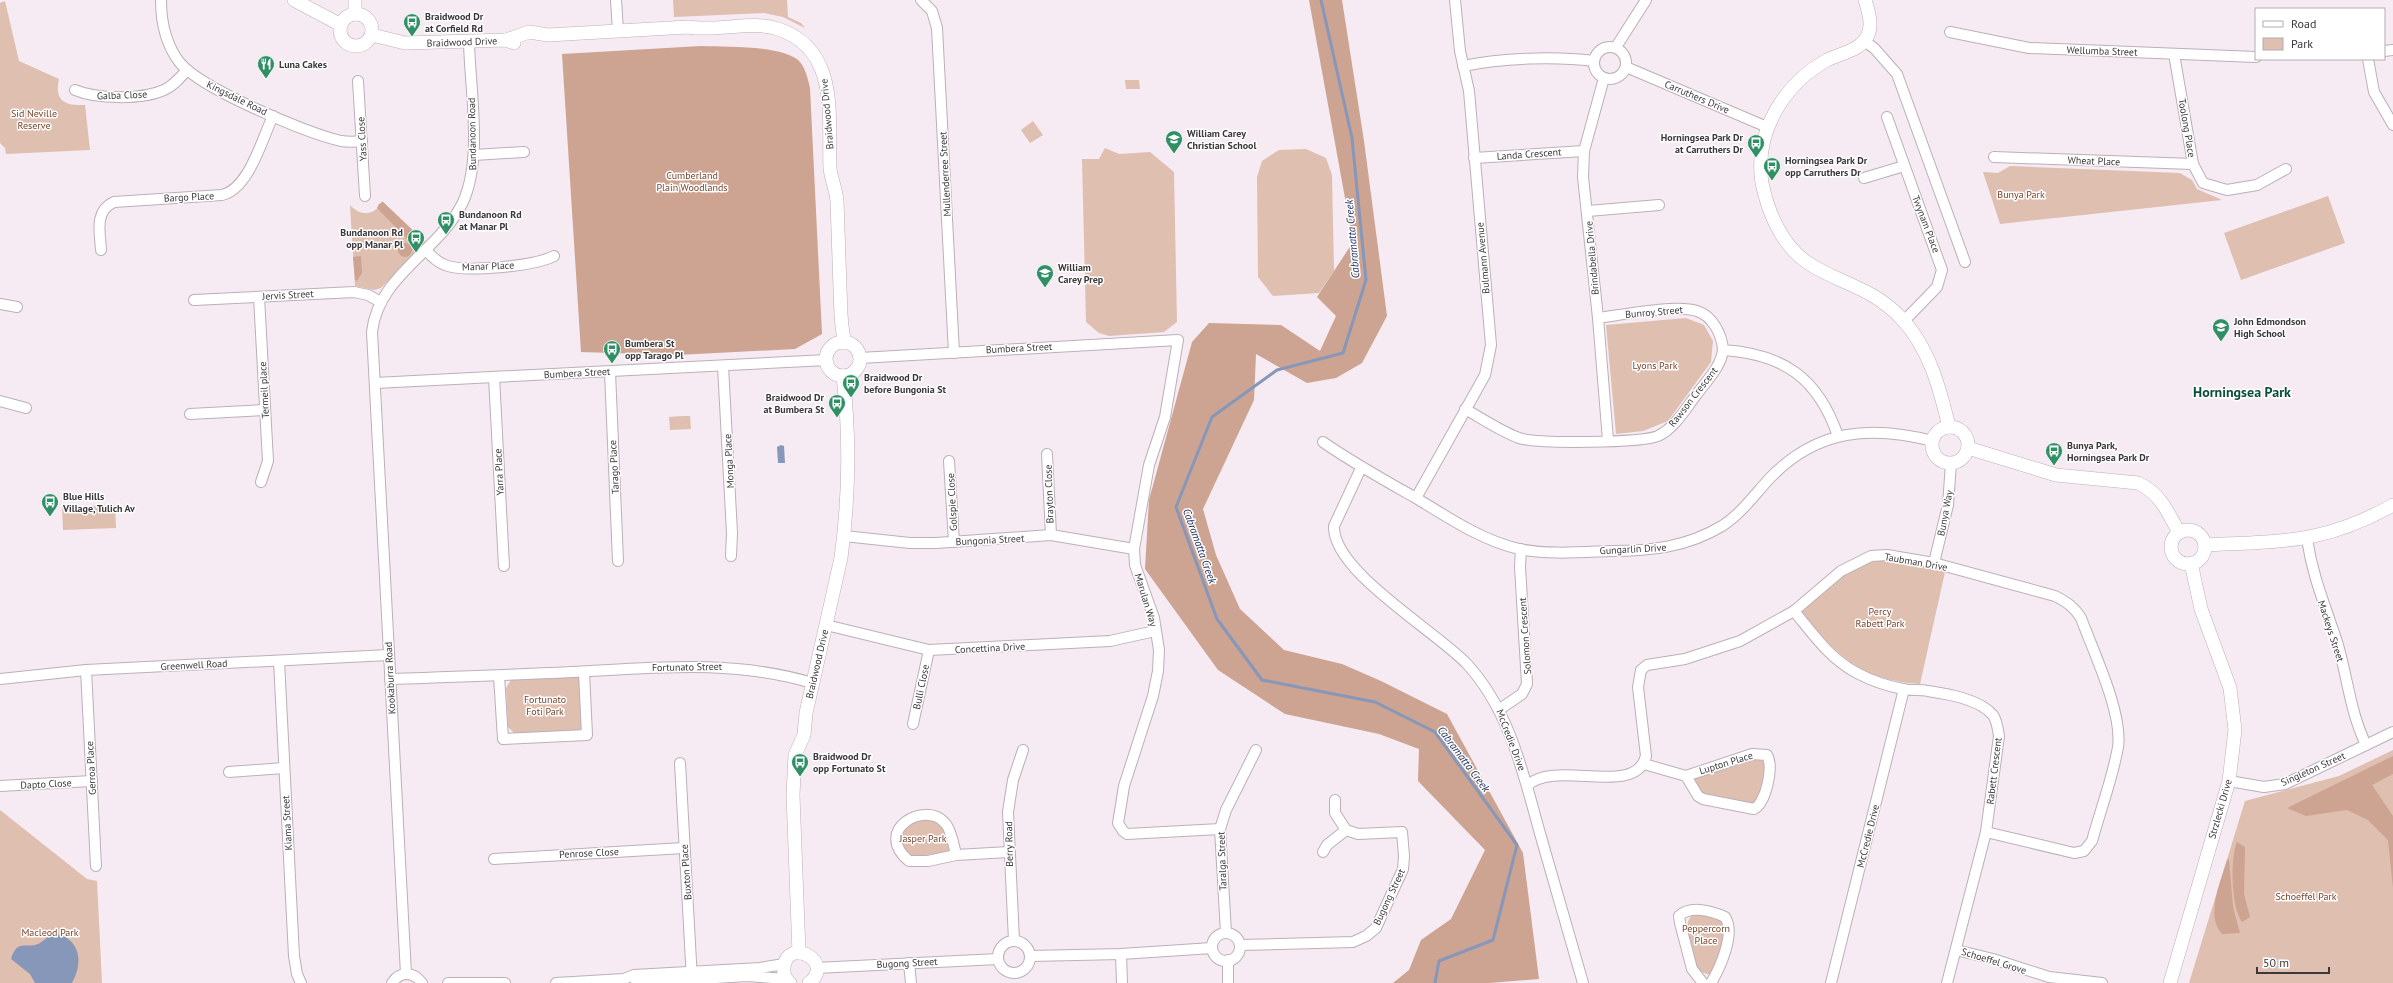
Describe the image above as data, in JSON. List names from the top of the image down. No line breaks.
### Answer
{"streets":{"street":["Braidwood Drive","Wellumba Street","Galba Close","Carruthers Drive","Kingsdale Road","Toolong Place","Bundanoon Road","Yass Close","Landa Crescent","Wheat Place","Mullenderree Street","Bargo Place","Twynam Place","Bulmann Avenue","Brindabella Drive","Manar Place","Jervis Street","Bunroy Street","Bumbera Street","Termeil place","Rawson Crescent","Monga Place","Tarago Place","Yarra Place","Brayton Close","Golspie Close","Bunya Way","Bungonia Street","Gungarlin Drive","Taubman Drive","Marulan Way","Mackeys Street","Solomon Crescent","Concettina Drive","Greenwell Road","Fortunato Street","Kookaburra Road","Bulli Close","McCredie Drive","Lupton Place","Gerroa Place","Singleton Street","Rabett Crescent","Dapto Close","Strzlecki Drive","Kiama Street","Berry Road","Penrose Close","Taralga Street","Buxton Place","Bugong Street","Schoeffel Grove"]},"crossings":[["Braidwood Drive","Bundanoon Road"],["Braidwood Drive","Bumbera Street"],["Braidwood Drive","Bungonia Street"],["Braidwood Drive","Concettina Drive"],["Braidwood Drive","Fortunato Street"],["Wellumba Street","Toolong Place"],["Galba Close","Kingsdale Road"],["Carruthers Drive","Brindabella Drive"],["Kingsdale Road","Yass Close"],["Kingsdale Road","Bargo Place"],["Toolong Place","Wheat Place"],["Bundanoon Road","Manar Place"],["Bundanoon Road","Jervis Street"],["Bundanoon Road","Bumbera Street"],["Bundanoon Road","Kookaburra Road"],["Landa Crescent","Bulmann Avenue"],["Landa Crescent","Brindabella Drive"],["Mullenderree Street","Bumbera Street"],["Bulmann Avenue","Rawson Crescent"],["Bulmann Avenue","Gungarlin Drive"],["Brindabella Drive","Bunroy Street"],["Brindabella Drive","Rawson Crescent"],["Jervis Street","Termeil place"],["Bunroy Street","Rawson Crescent"],["Bumbera Street","Monga Place"],["Bumbera Street","Tarago Place"],["Bumbera Street","Yarra Place"],["Bumbera Street","Marulan Way"],["Bumbera Street","Kookaburra Road"],["Brayton Close","Bungonia Street"],["Golspie Close","Bungonia Street"],["Bunya Way","Gungarlin Drive"],["Bunya Way","Taubman Drive"],["Bungonia Street","Marulan Way"],["Gungarlin Drive","Solomon Crescent"],["Gungarlin Drive","McCredie Drive"],["Taubman Drive","Lupton Place"],["Taubman Drive","Rabett Crescent"],["Marulan Way","Concettina Drive"],["Marulan Way","Taralga Street"],["Mackeys Street","Singleton Street"],["Solomon Crescent","McCredie Drive"],["Concettina Drive","Bulli Close"],["Greenwell Road","Kookaburra Road"],["Greenwell Road","Gerroa Place"],["Greenwell Road","Kiama Street"],["Fortunato Street","Kookaburra Road"],["McCredie Drive","Rabett Crescent"],["Gerroa Place","Dapto Close"],["Singleton Street","Strzlecki Drive"],["Rabett Crescent","Schoeffel Grove"],["Berry Road","Bugong Street"],["Penrose Close","Buxton Place"],["Taralga Street","Bugong Street"]],"districts":["Horningsea Park"],"water":["Cabramatta Creek"],"parks":["Sid Neville Reserve","Cumberland Plain Woodlands","Bunya Park","Lyons Park","Percy Rabett Park","Fortunato Foti Park","Jasper Park","Schoeffel Park","Peppercorn Place","Macleod Park"],"places":{"bus stop":["Braidwood Dr at Corfield Rd","Horningsea Park Dr at Carruthers Dr","Horningsea Park Dr opp Carruthers Dr","Bundanoon Rd at Manar Pl","Bundanoon Rd opp Manar Pl","Bumbera St opp Tarago Pl","Braidwood Dr before Bungonia St","Braidwood Dr at Bumbera St","Bunya Park, Horningsea Park Dr","Blue Hills Village, Tulich Av","Braidwood Dr opp Fortunato St"],"restaurant":["Luna Cakes"],"school or university":["William Carey Christian School","William Carey Prep","John Edmondson High School"]},"legend":["Road","Park"],"scale_bar":"50 m"}
